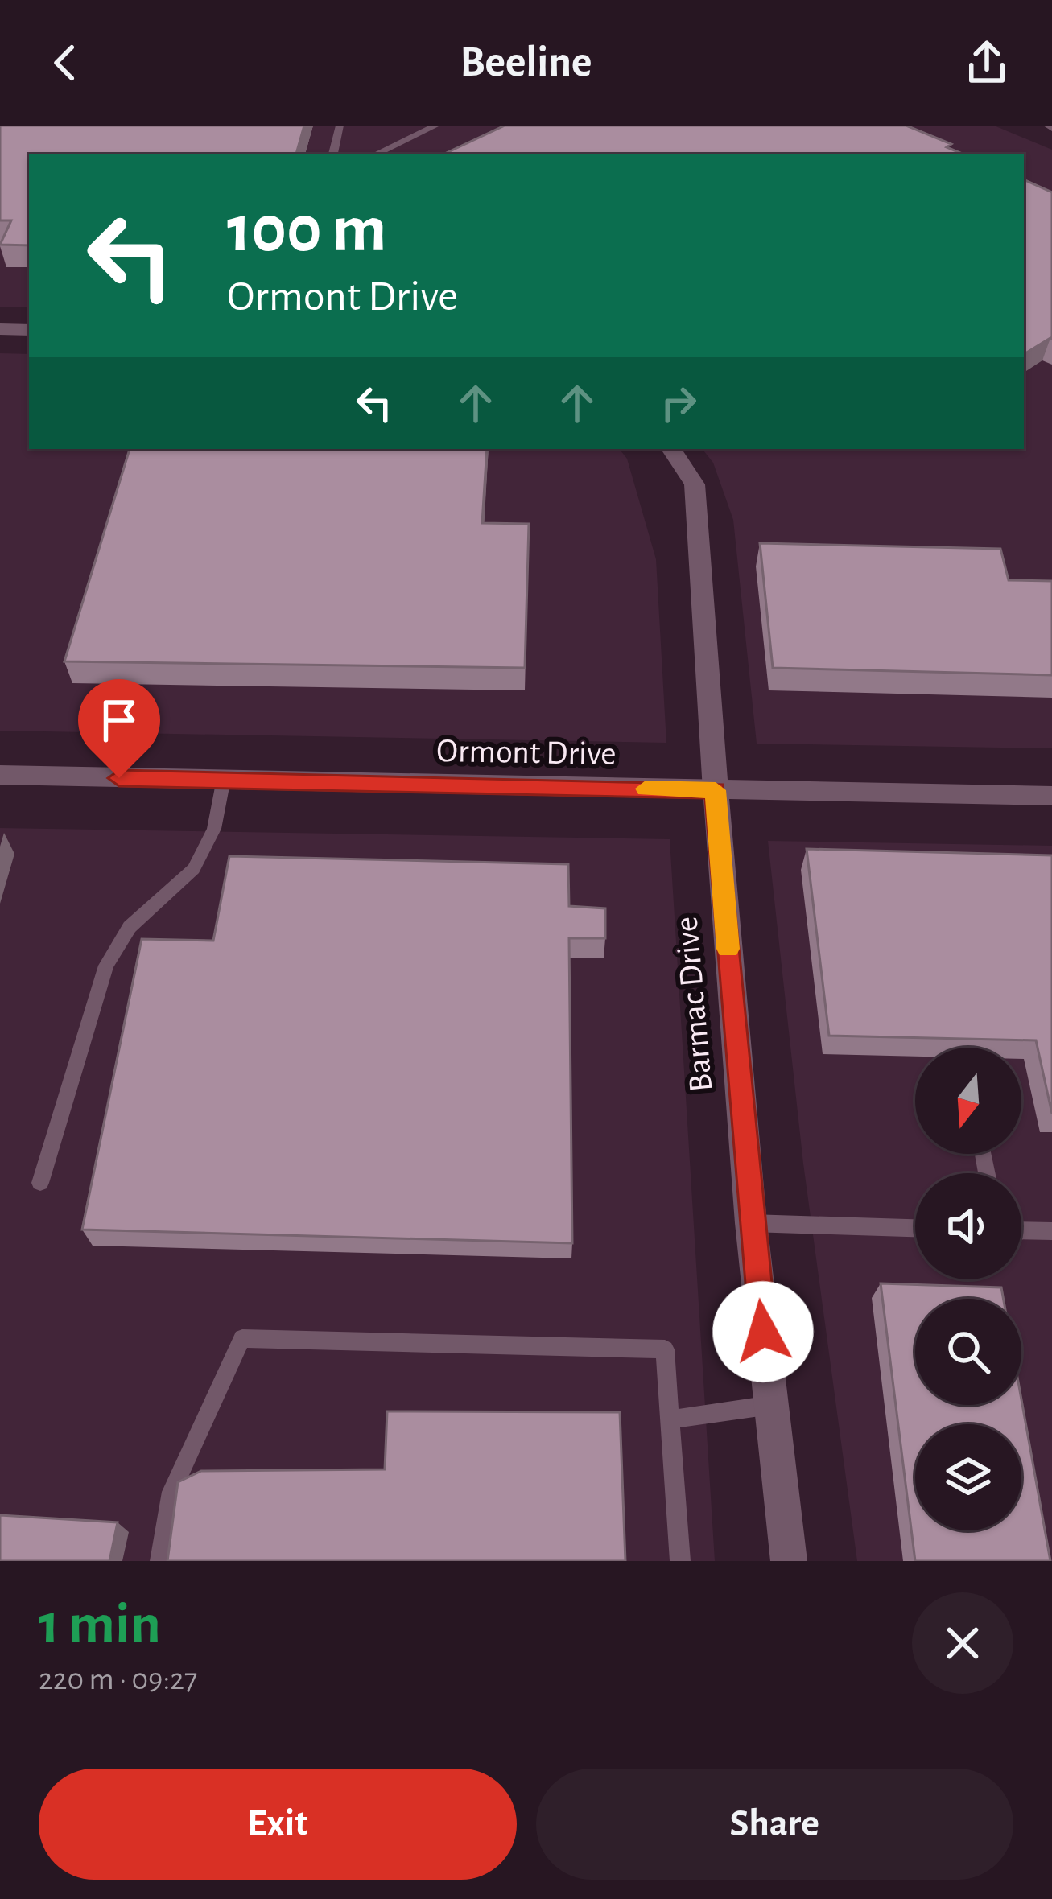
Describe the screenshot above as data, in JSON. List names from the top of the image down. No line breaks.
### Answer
{"streets":{"street":["Ormont Drive","Barmac Drive"]},"crossings":[["Ormont Drive","Barmac Drive"]],"north":"bottom","page":{"header":"Beeline","turn":["100 m","Ormont Drive"],"heading":["1 min","220 m · 09:27"],"buttons":["Exit","Share"]}}
